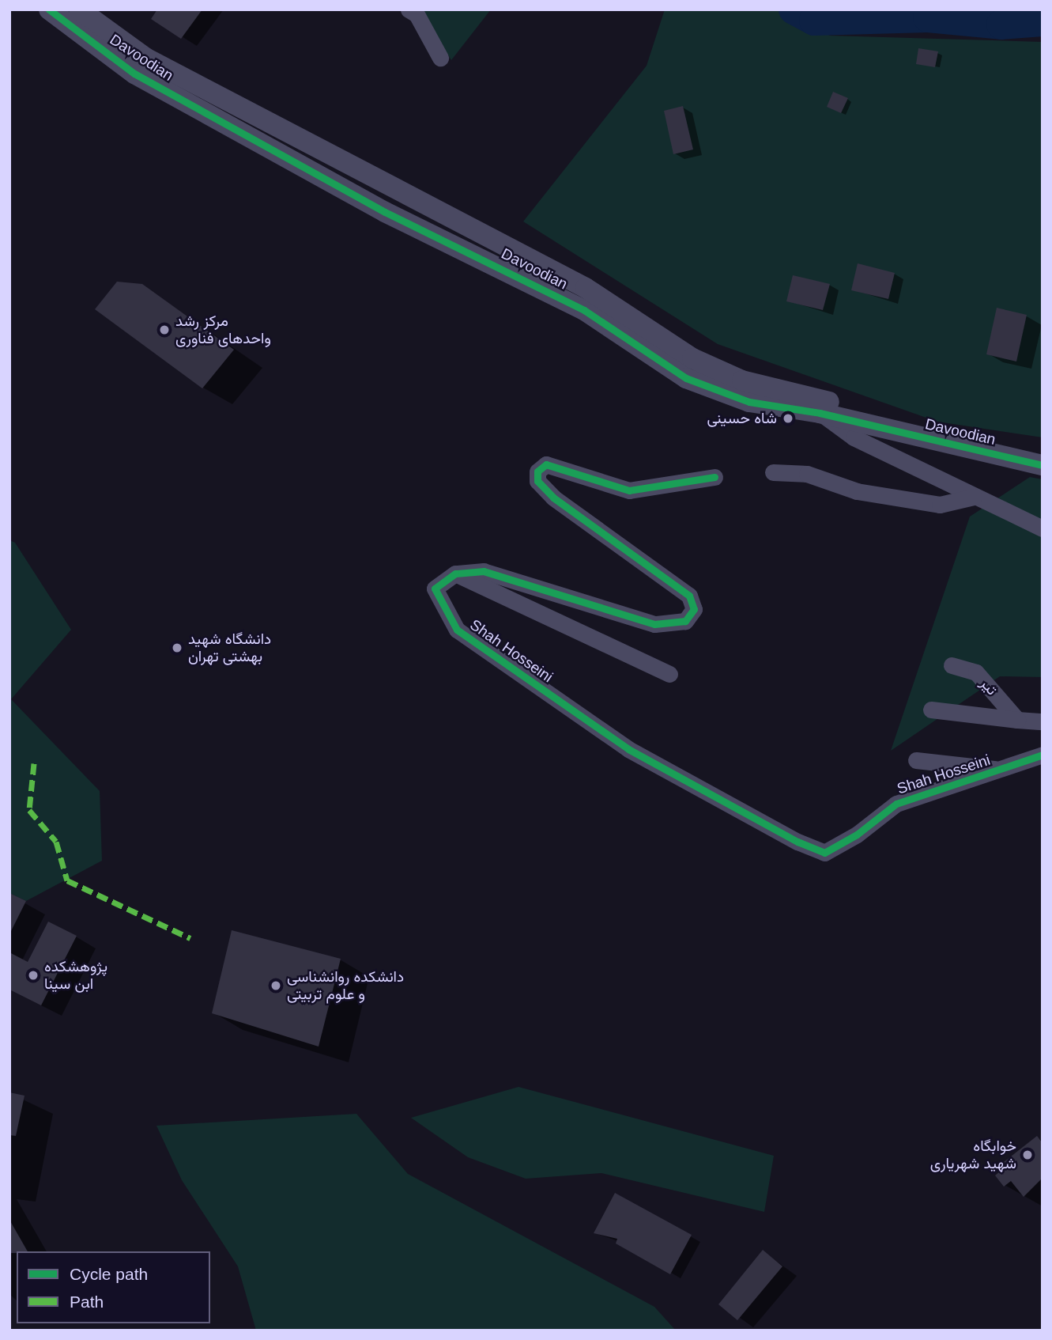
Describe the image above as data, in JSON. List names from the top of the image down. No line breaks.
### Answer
{"streets":{"street":["Davoodian","Shah Hosseini","تیر"]},"places":["مرکز رشد واحدهای فناوری","شاه حسینی","دانشگاه شهید بهشتی تهران","پژوهشکده ابن سینا","دانشکده روانشناسی و علوم تربیتی","خوابگاه شهید شهریاری"],"legend":["Cycle path","Path"]}
